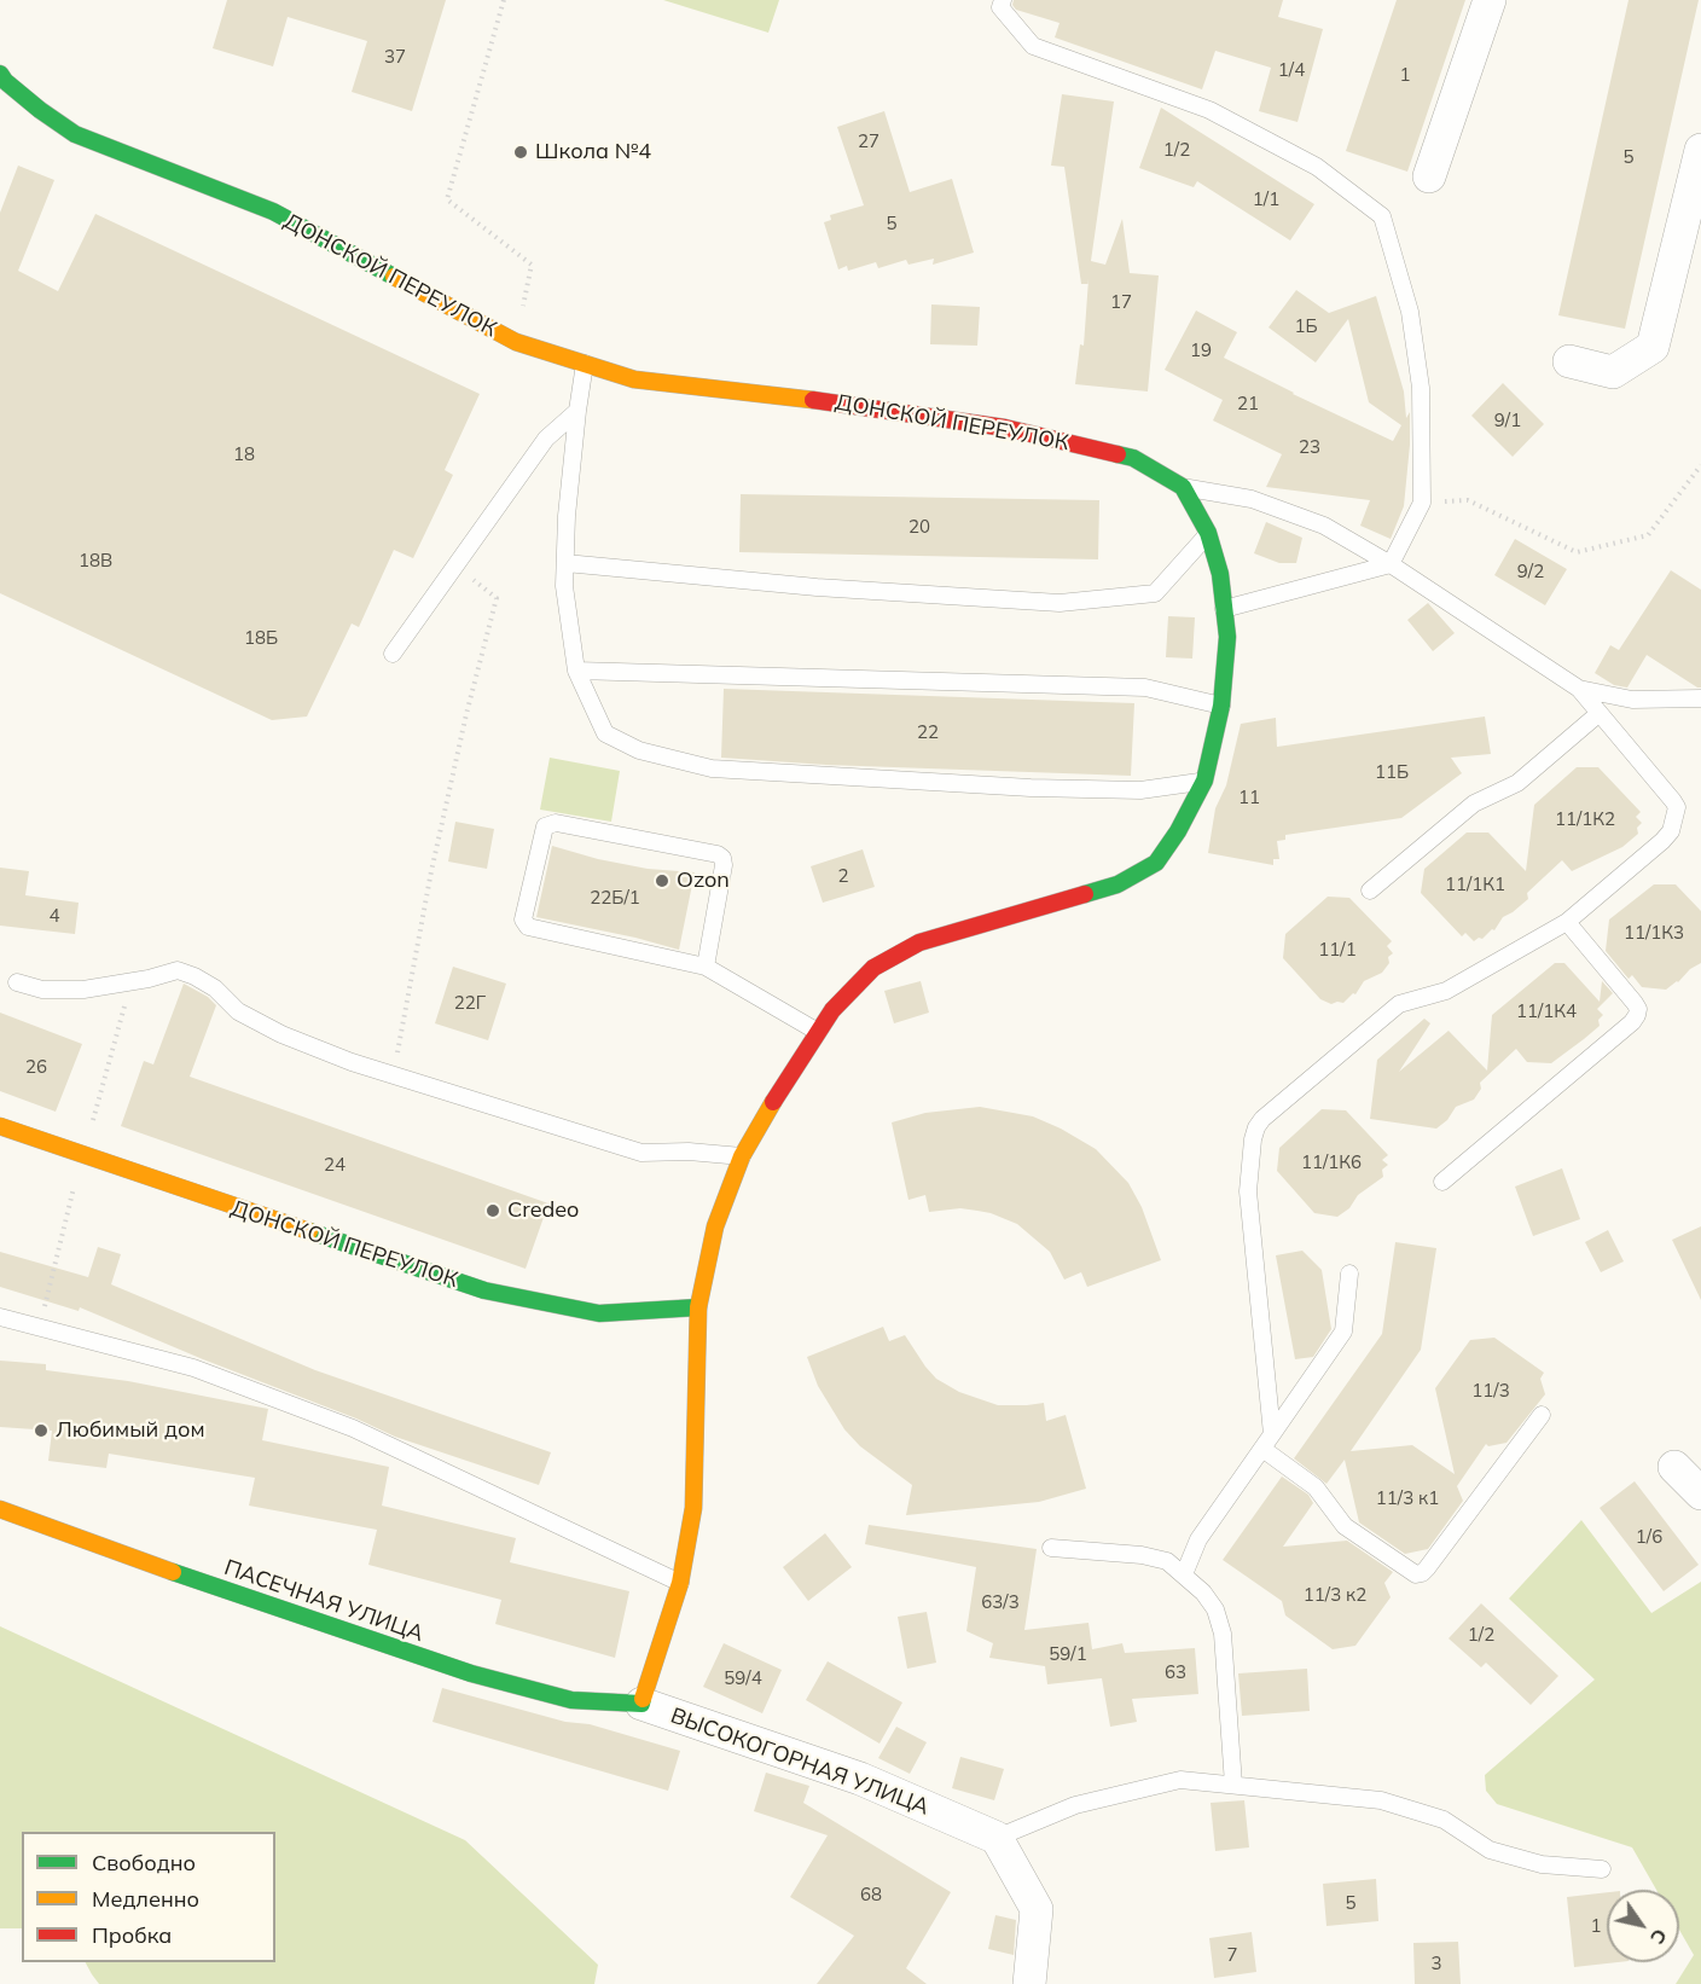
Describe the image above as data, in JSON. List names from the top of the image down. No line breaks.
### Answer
{"streets":{"street":["ДОНСКОЙ ПЕРЕУЛОК","ПАСЕЧНАЯ УЛИЦА","ВЫСОКОГОРНАЯ УЛИЦА"]},"crossings":[["ПАСЕЧНАЯ УЛИЦА","ВЫСОКОГОРНАЯ УЛИЦА"]],"places":["Школа №4","Ozon","Credeo","Любимый дом"],"house_numbers":["37","1/4","1","27","1/2","5","1/1","5","17","1Б","19","21","9/1","23","18","20","18В","9/2","18Б","22","11Б","11","11/1К2","2","11/1К1","22Б/1","4","11/1К3","11/1","22Г","11/1К4","26","11/1К6","24","11/3","11/3 к1","1/6","11/3 к2","63/3","1/2","59/1","63","59/4","68","5","1","7","3"],"legend":["Свободно","Медленно","Пробка"],"north":"bottom right"}
